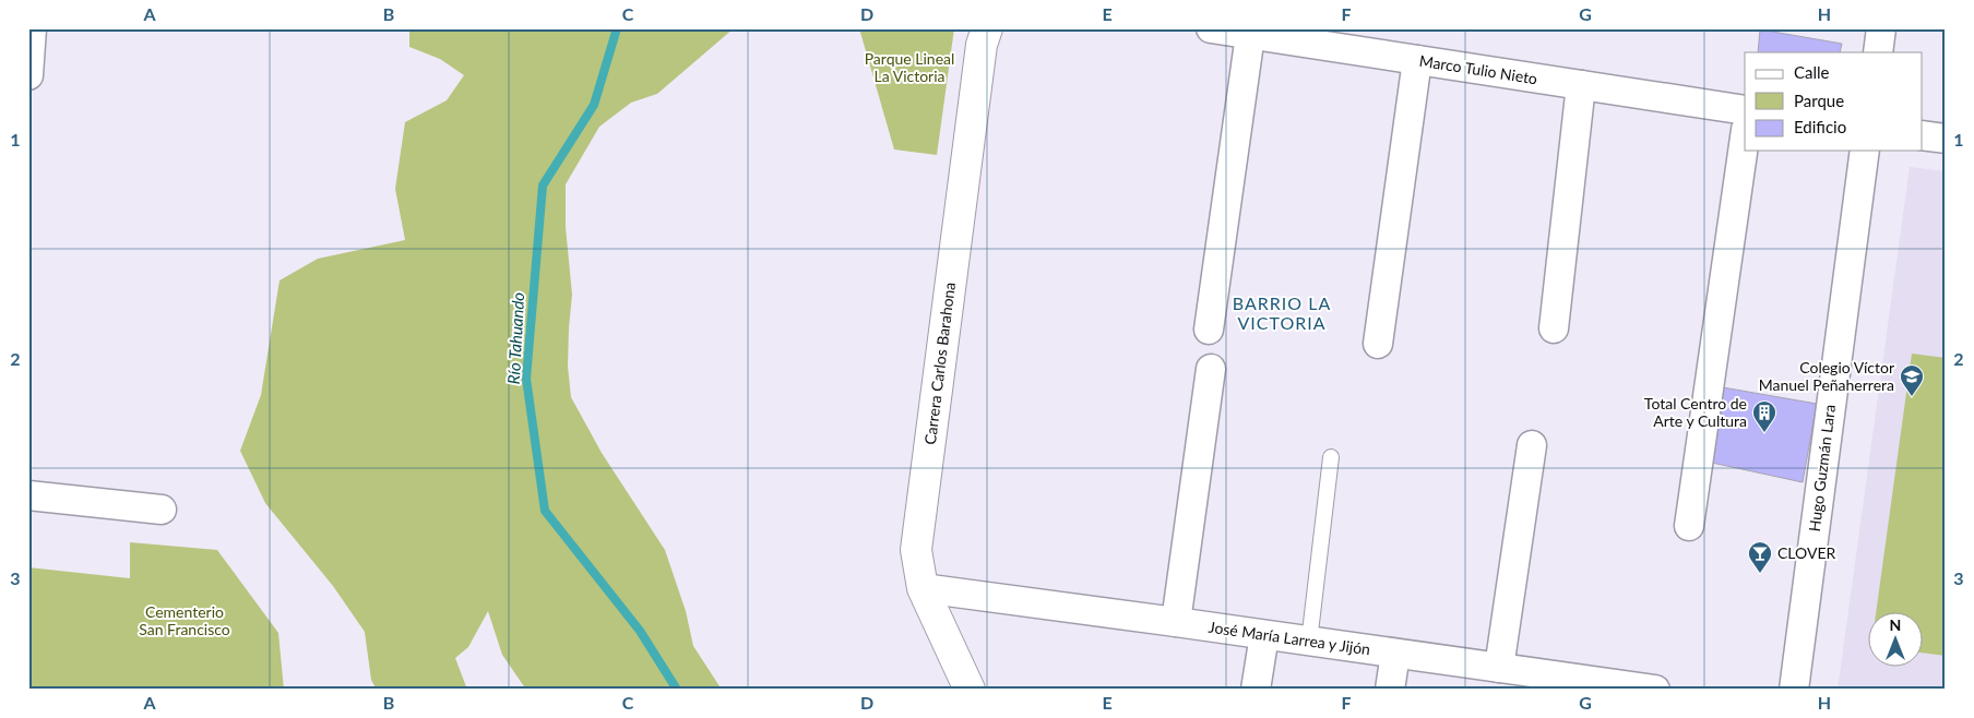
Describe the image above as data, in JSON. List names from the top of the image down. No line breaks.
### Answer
{"streets":{"street":["Marco Tulio Nieto","Carrera Carlos Barahona","Hugo Guzmán Lara","José María Larrea y Jijón"]},"crossings":[["Carrera Carlos Barahona","José María Larrea y Jijón"]],"districts":["BARRIO LA VICTORIA"],"water":["Río Tahuando"],"parks":["Parque Lineal La Victoria","Cementerio San Francisco"],"places":{"school or university":["Colegio Víctor Manuel Peñaherrera"],"building":["Total Centro de Arte y Cultura"],"bar":["CLOVER"]},"legend":["Calle","Parque","Edificio"],"north":"top","grid":{"columns":["A","B","C","D","E","F","G","H"],"rows":["1","2","3"]}}
